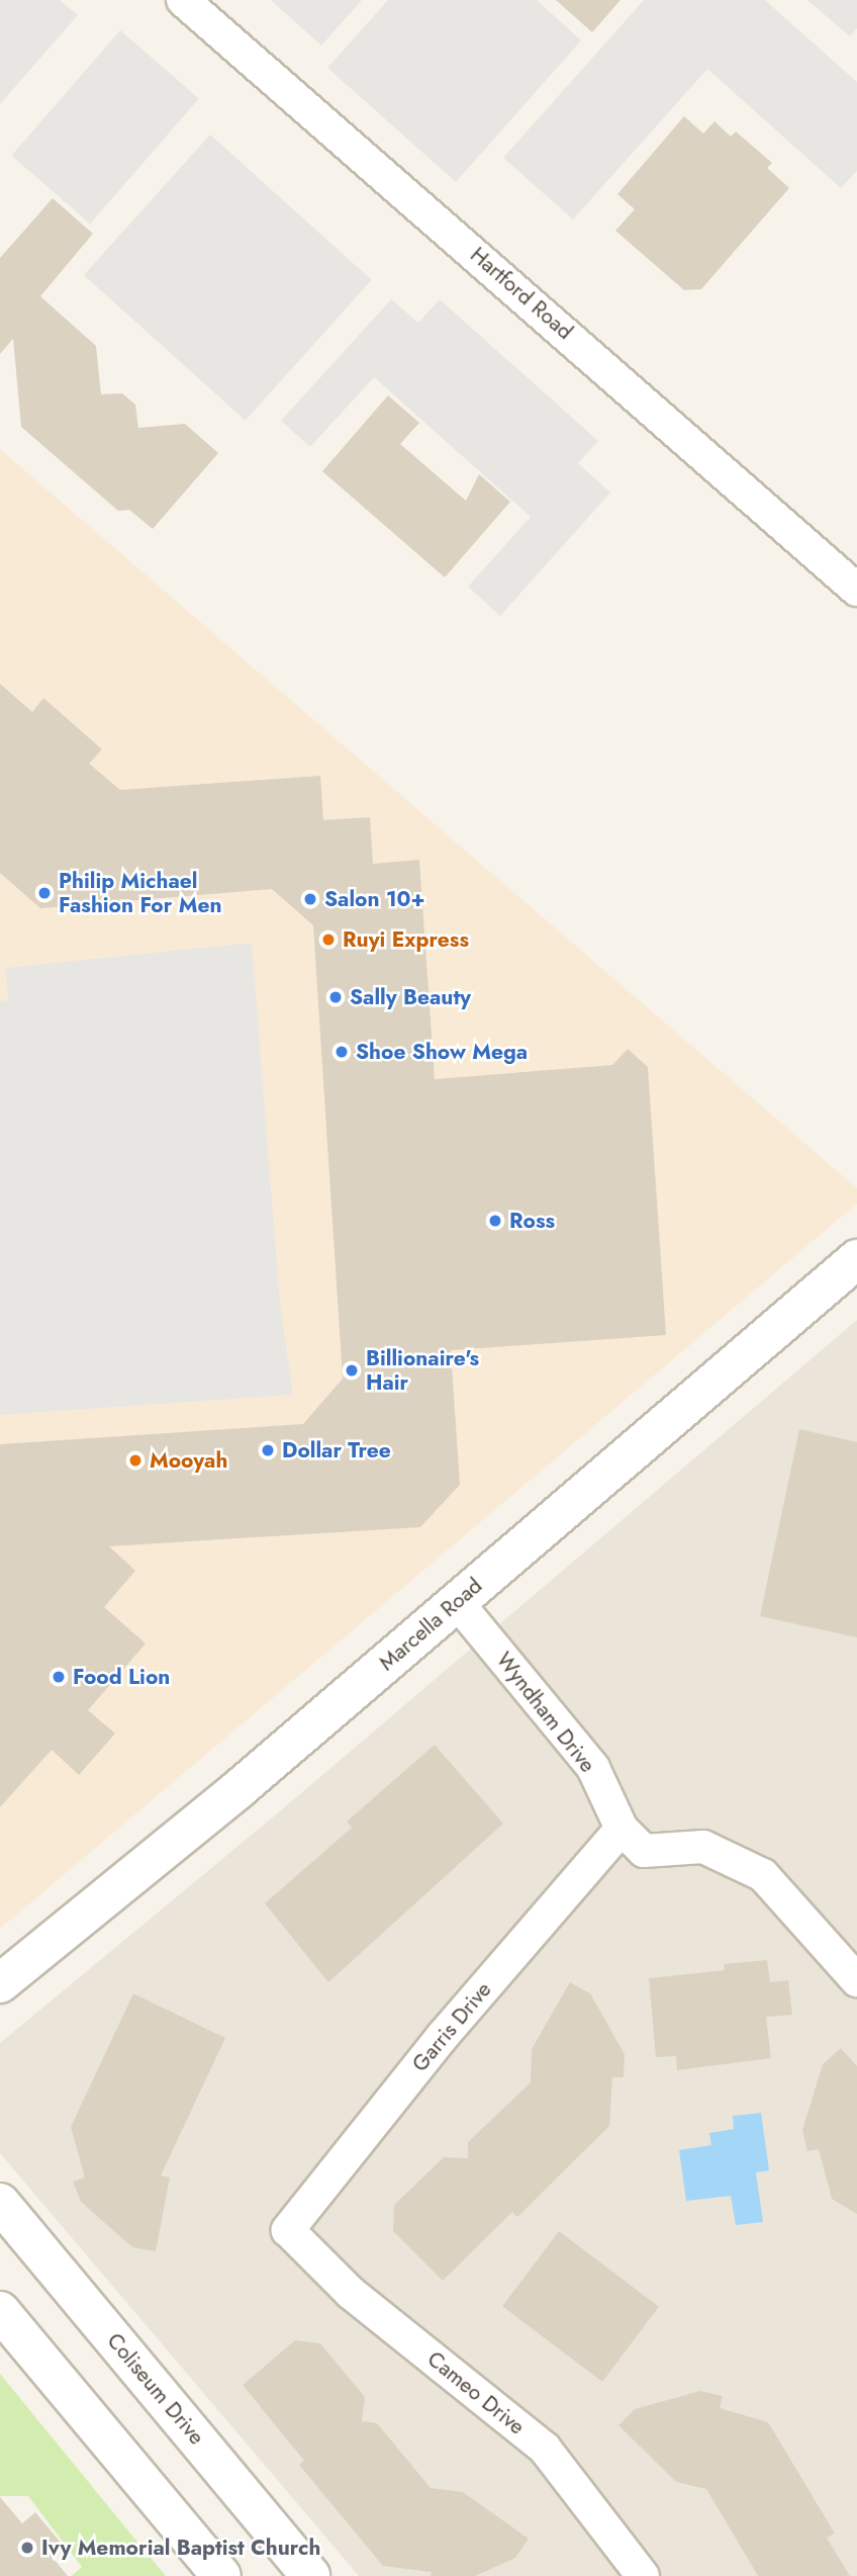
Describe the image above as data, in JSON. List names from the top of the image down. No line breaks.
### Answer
{"streets":{"street":["Hartford Road","Marcella Road","Wyndham Drive","Garris Drive","Coliseum Drive","Cameo Drive"]},"crossings":[["Marcella Road","Wyndham Drive"],["Wyndham Drive","Garris Drive"],["Garris Drive","Cameo Drive"]],"places":["Philip Michael Fashion For Men","Salon 10+","Ruyi Express","Sally Beauty","Shoe Show Mega","Ross","Billionaire's Hair","Dollar Tree","Mooyah","Food Lion","Ivy Memorial Baptist Church"]}
